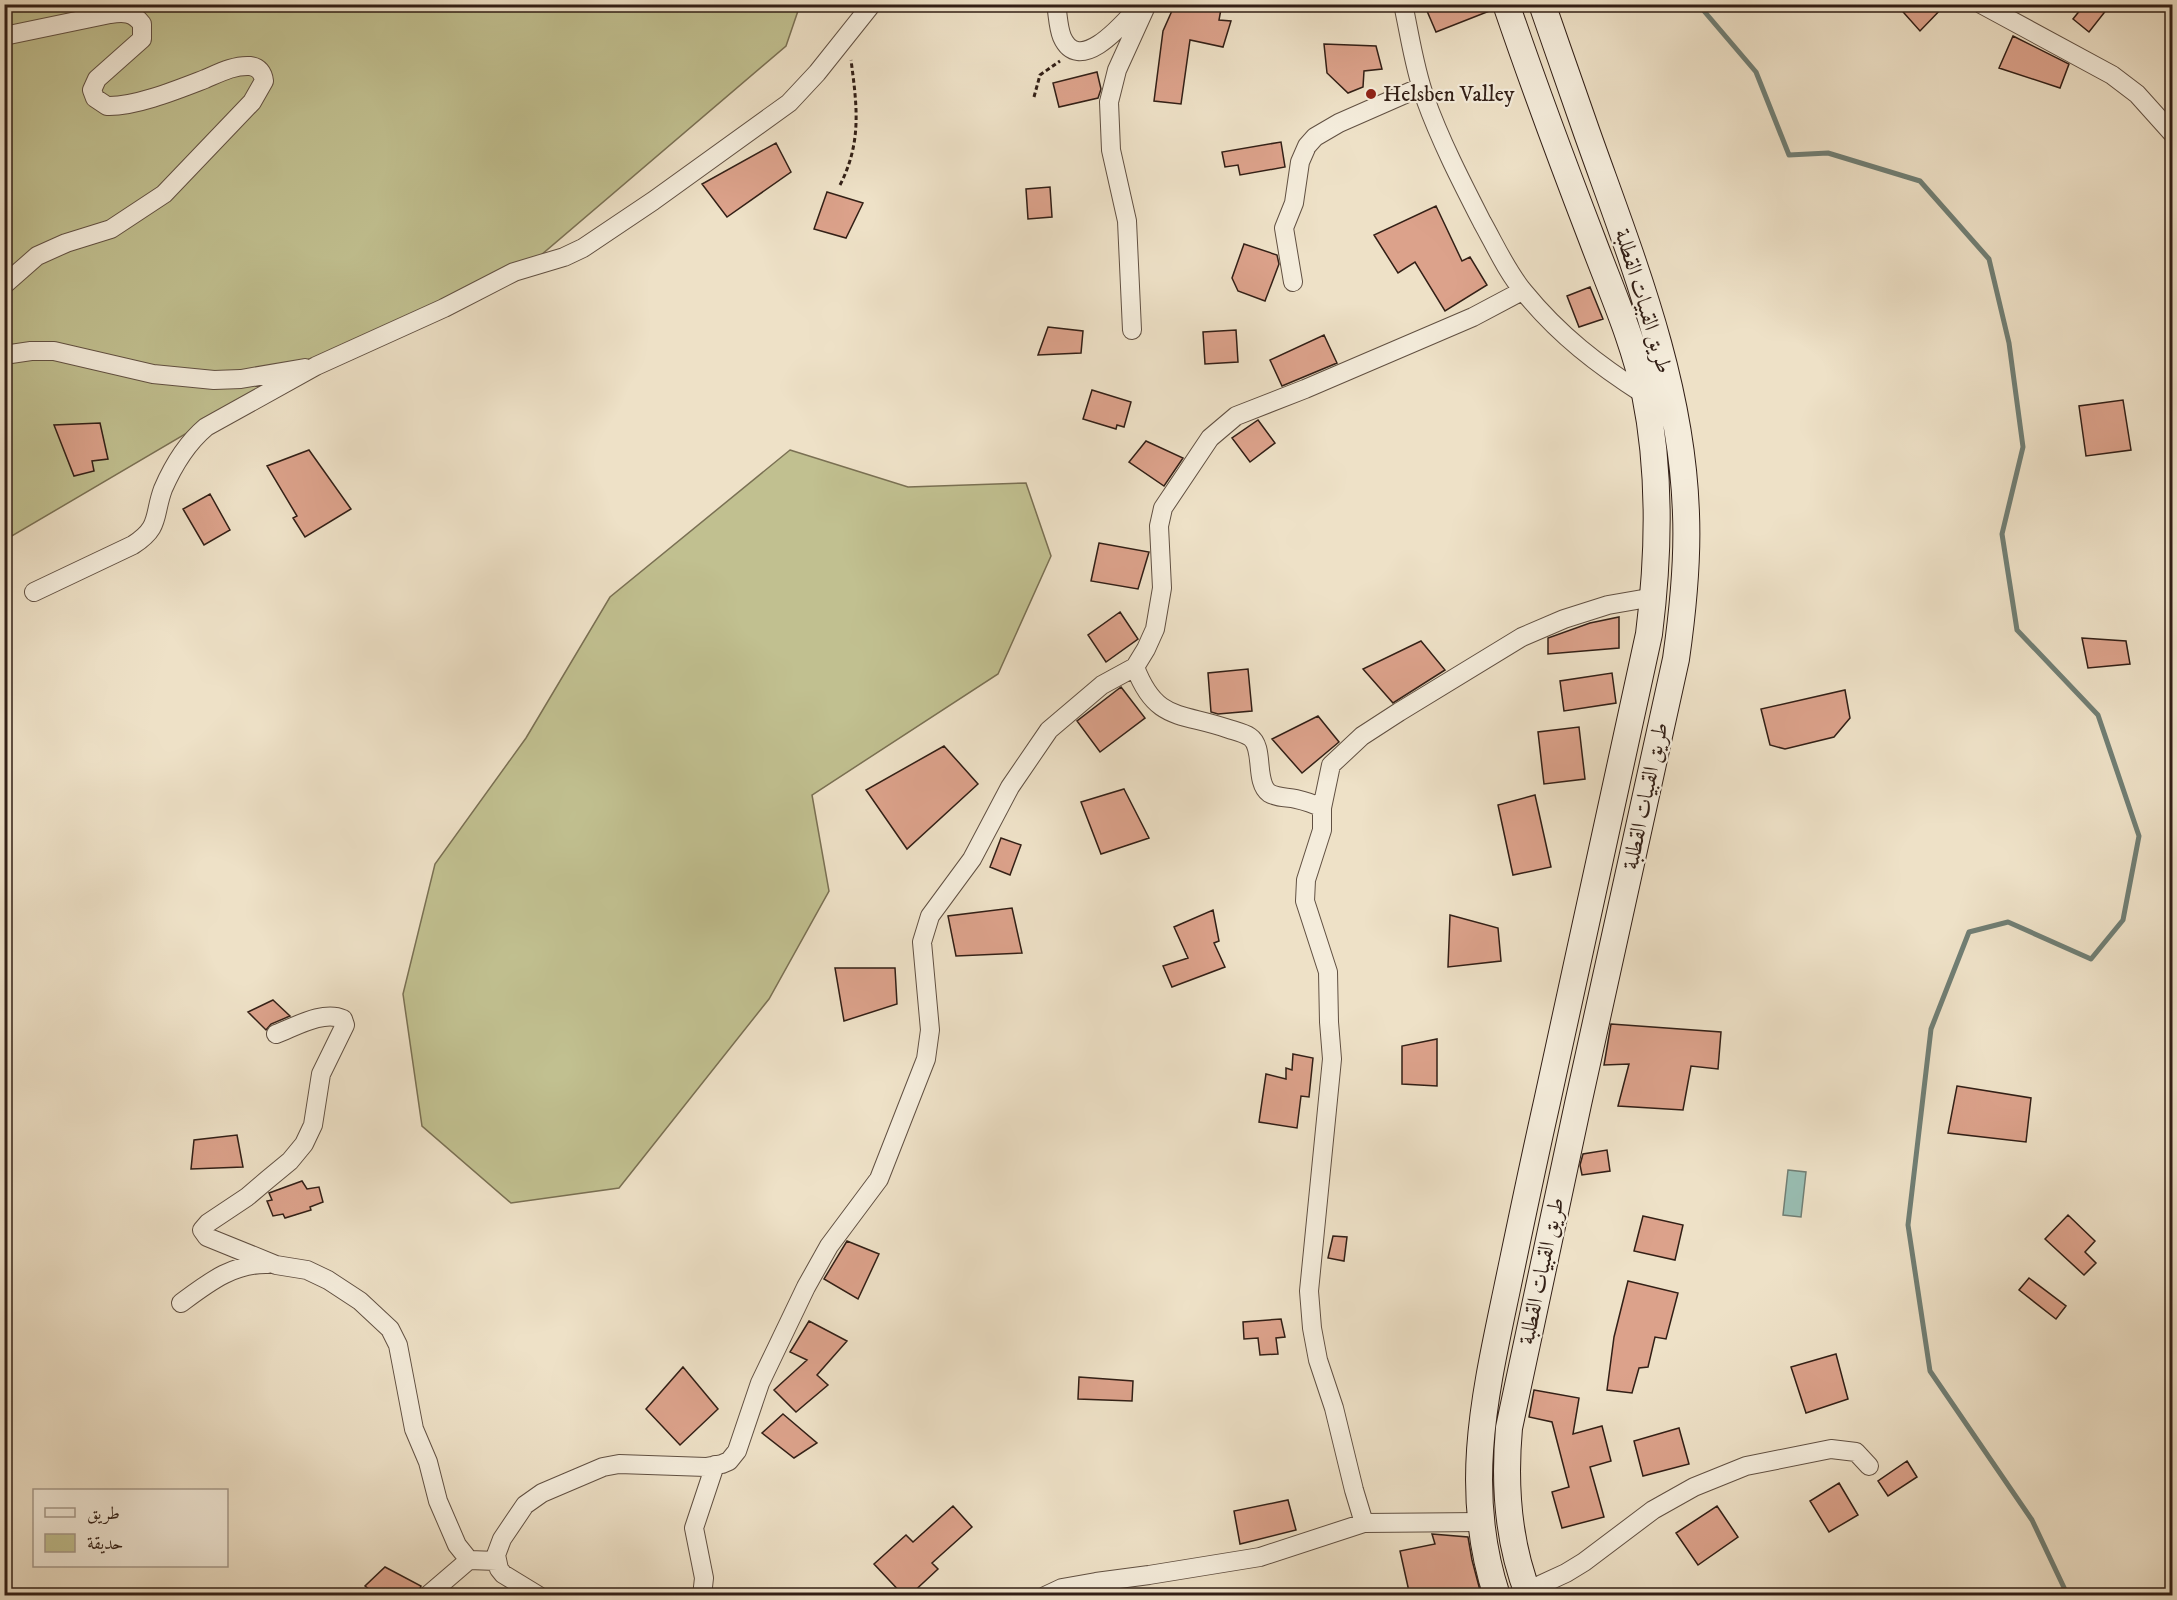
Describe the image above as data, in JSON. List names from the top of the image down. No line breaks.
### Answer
{"streets":{"main road":["طريق القبيات القطلبة"]},"places":["Helsben Valley"],"legend":["طريق","حديقة"]}
